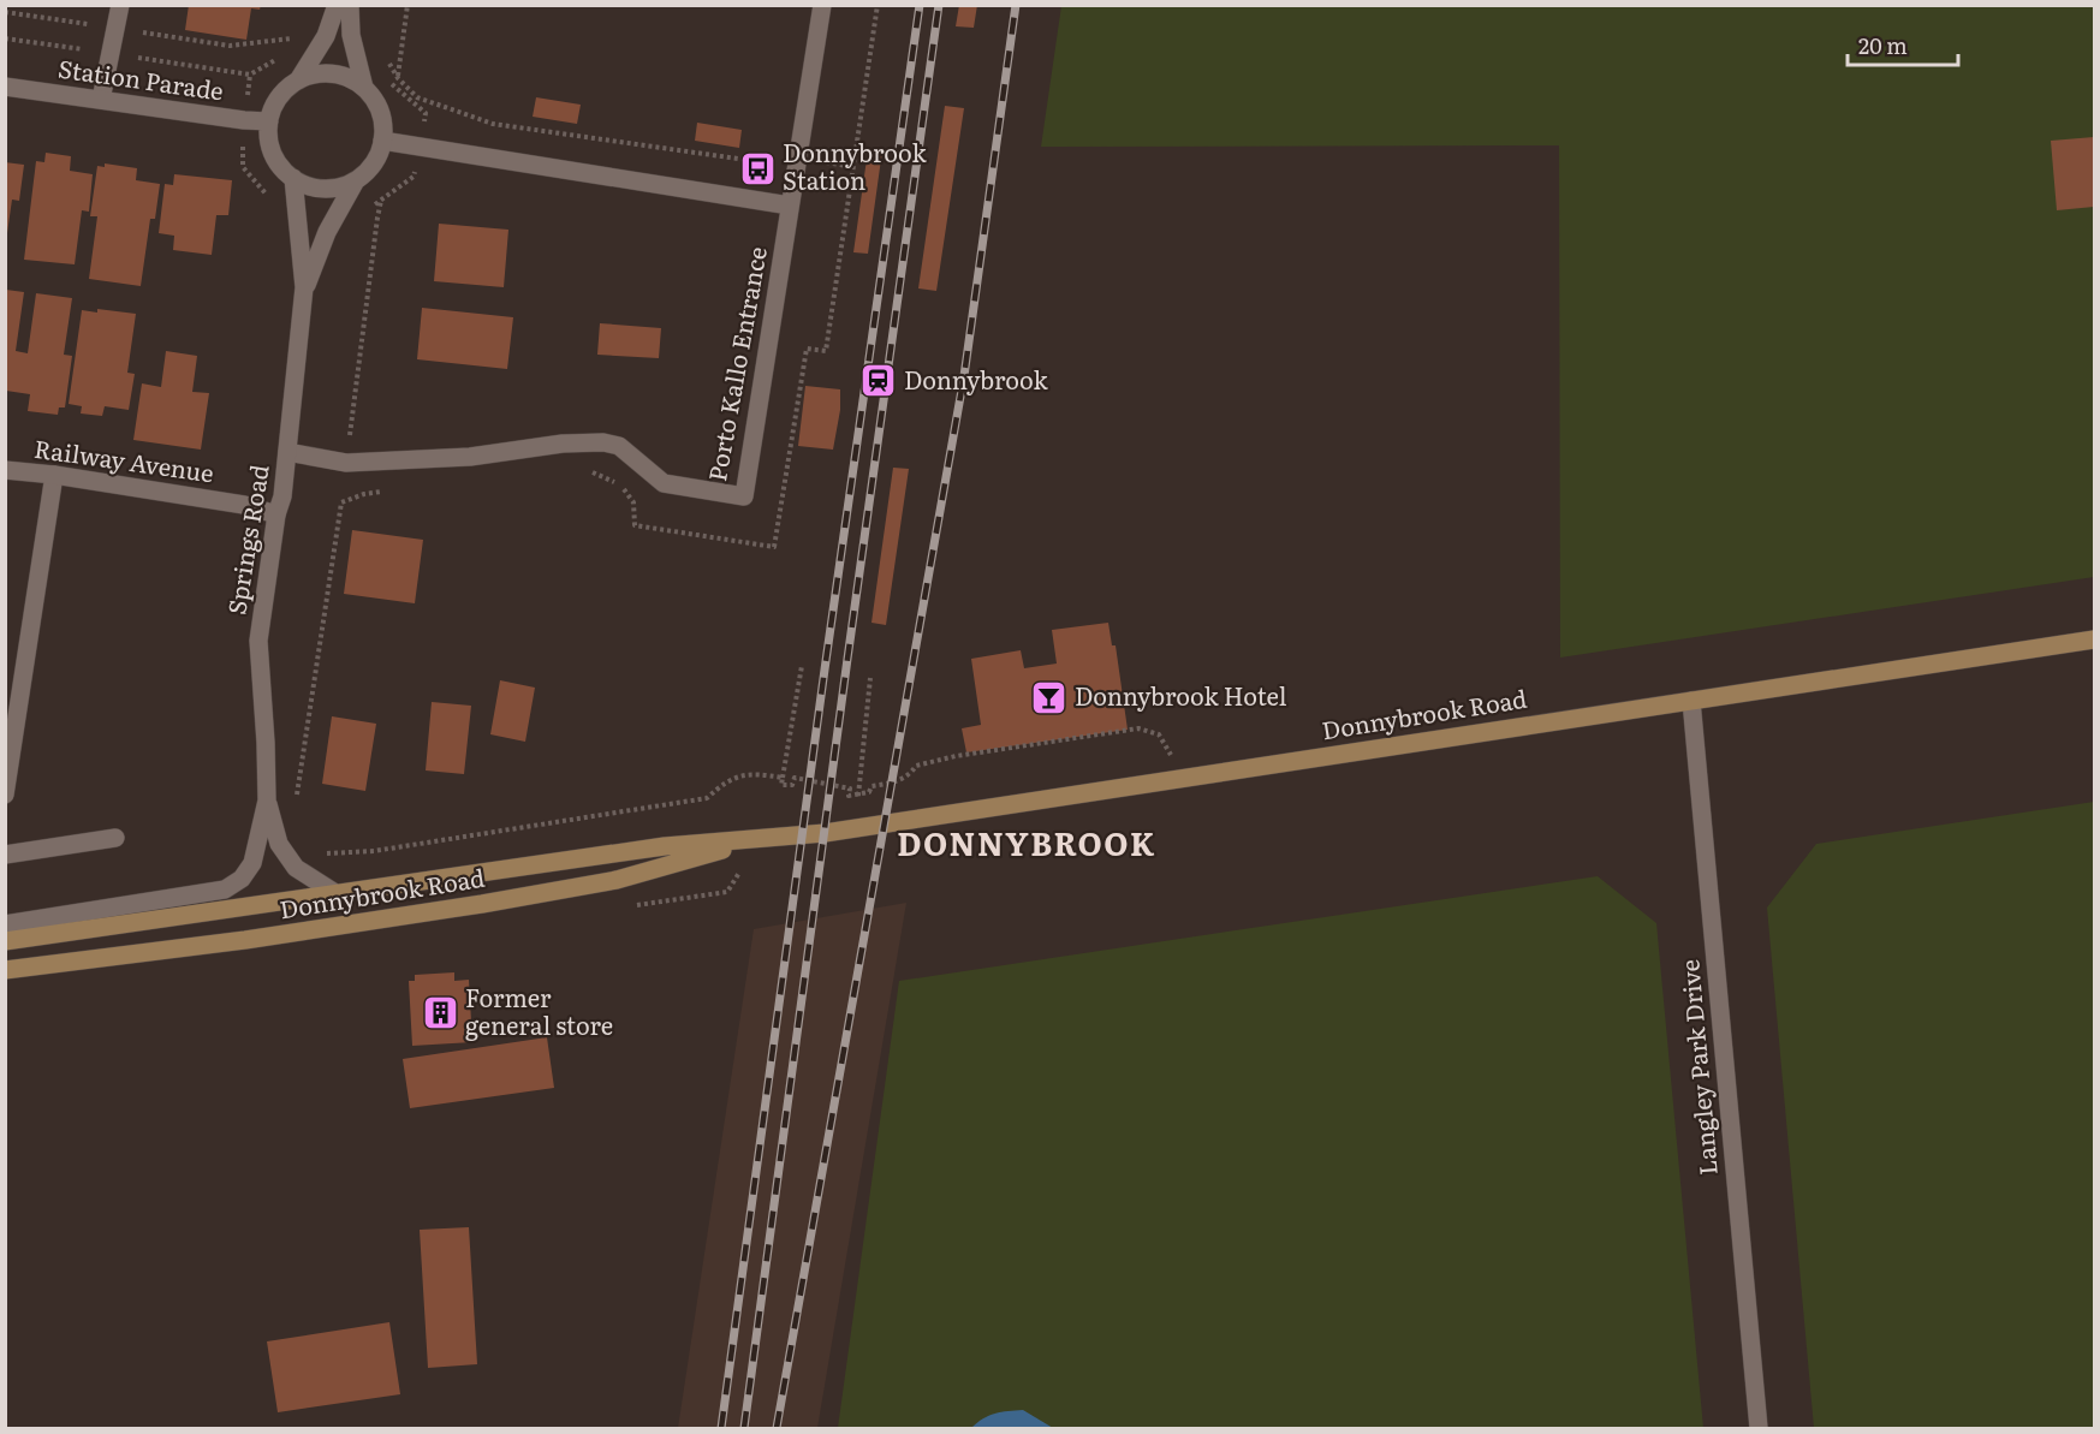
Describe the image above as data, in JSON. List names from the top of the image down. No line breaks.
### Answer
{"streets":{"main road":["Donnybrook Road"],"street":["Station Parade","Porto Kallo Entrance","Railway Avenue","Springs Road","Langley Park Drive"]},"crossings":[["Station Parade","Springs Road"],["Porto Kallo Entrance","Springs Road"],["Railway Avenue","Springs Road"],["Springs Road","Donnybrook Road"],["Donnybrook Road","Langley Park Drive"]],"districts":["DONNYBROOK"],"places":{"bus stop":["Donnybrook Station"],"station":["Donnybrook"],"bar":["Donnybrook Hotel"],"building":["Former general store"]},"scale_bar":"20 m"}
